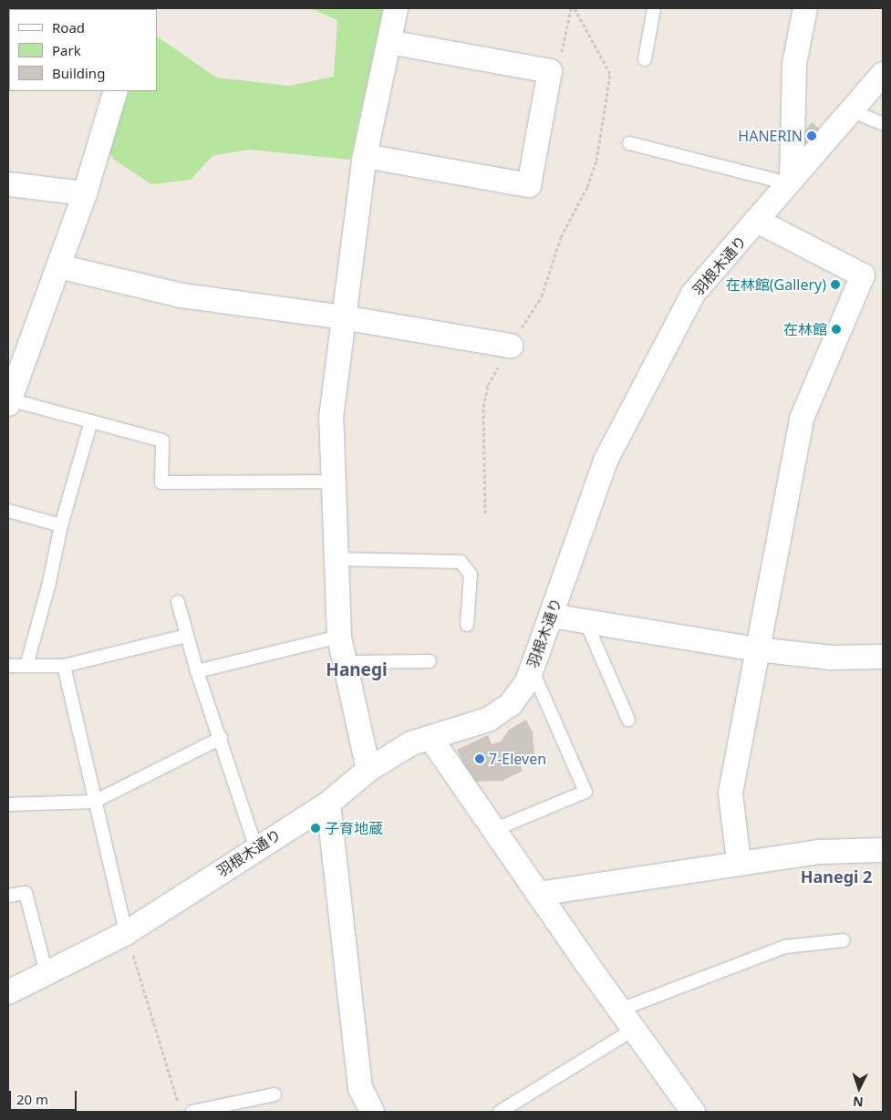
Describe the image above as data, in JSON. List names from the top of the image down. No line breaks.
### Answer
{"streets":{"street":["羽根木通り"]},"districts":["Hanegi","Hanegi 2"],"places":["HANERIN","在林館(Gallery)","在林館","7-Eleven","子育地蔵"],"legend":["Road","Park","Building"],"scale_bar":"20 m","north":"bottom"}
